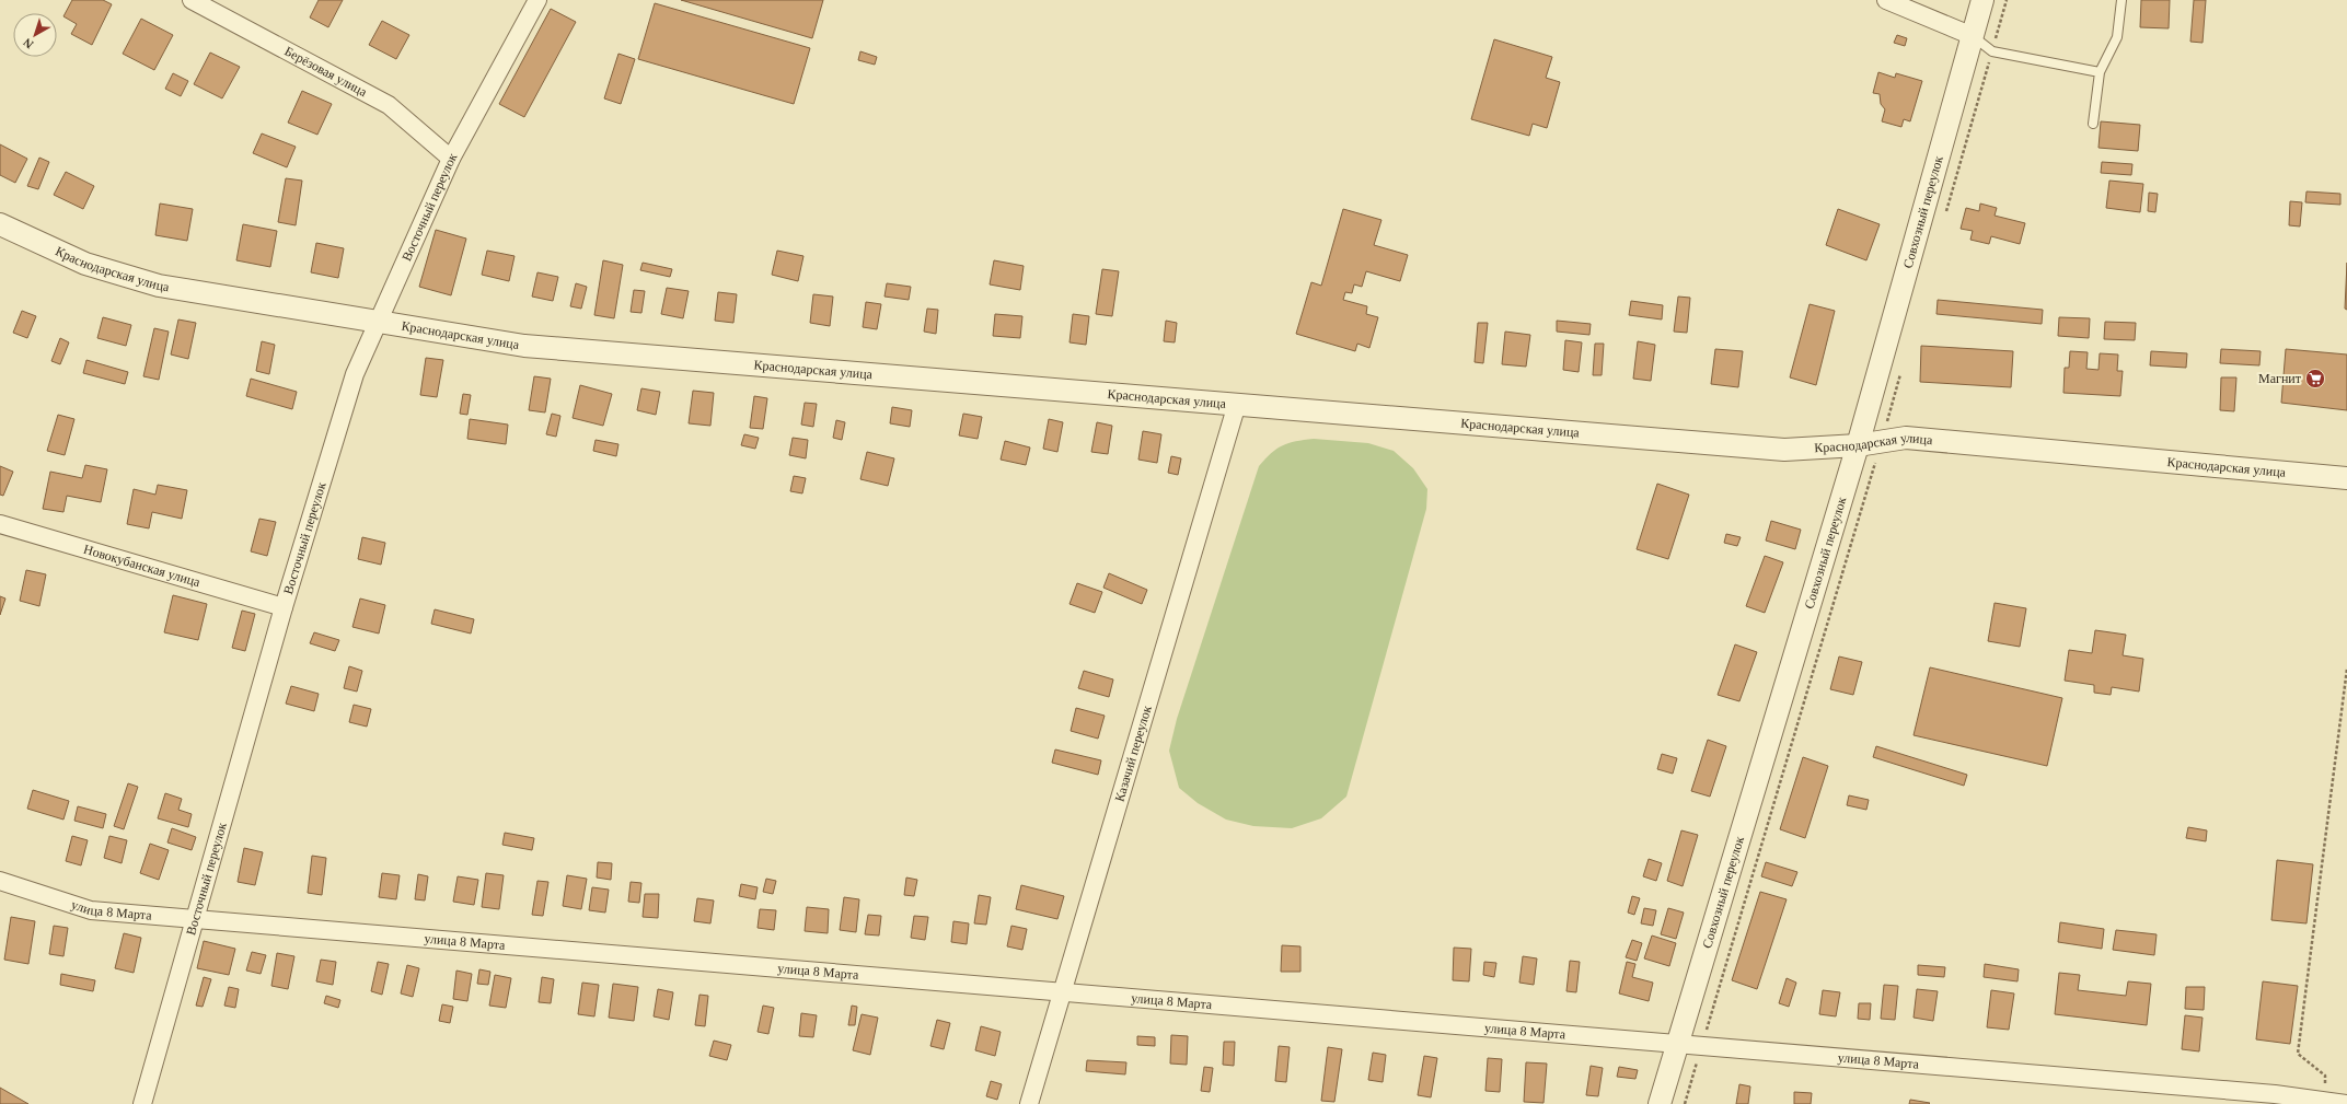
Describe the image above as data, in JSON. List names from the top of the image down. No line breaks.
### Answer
{"streets":{"street":["Берёзовая улица","Восточный переулок","Совхозный переулок","Краснодарская улица","Новокубанская улица","Казачий переулок","улица 8 Марта"]},"crossings":[["Берёзовая улица","Восточный переулок"],["Восточный переулок","Краснодарская улица"],["Восточный переулок","Новокубанская улица"],["Восточный переулок","улица 8 Марта"],["Совхозный переулок","Краснодарская улица"],["Совхозный переулок","улица 8 Марта"],["Краснодарская улица","Казачий переулок"],["Казачий переулок","улица 8 Марта"]],"places":{"supermarket":["Магнит"]},"north":"bottom left"}
